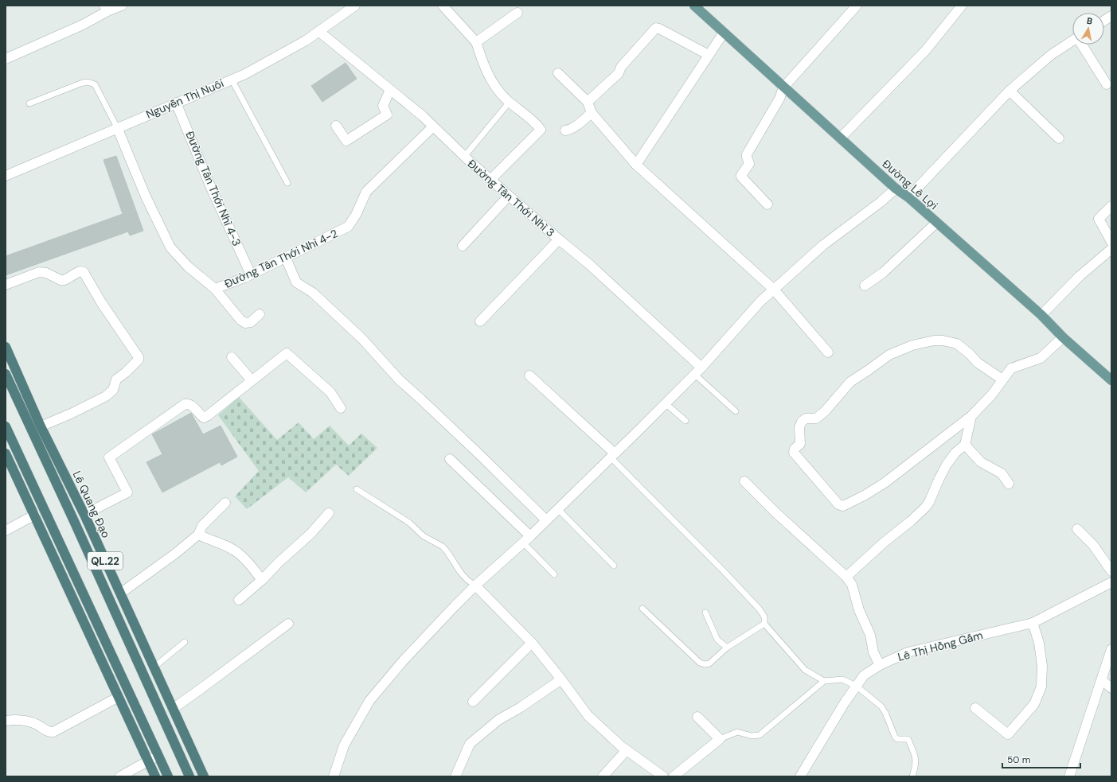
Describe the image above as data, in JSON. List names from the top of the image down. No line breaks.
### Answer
{"streets":{"highway":["Lê Quang Đạo","QL.22"],"main road":["Đường Lê Lợi"],"street":["Nguyễn Thị Nuôi","Đường Tân Thới Nhì 4-3","Đường Tân Thới Nhì 3","Đường Tân Thới Nhì 4-2","Lê Thị Hồng Gấm"]},"crossings":[["Nguyễn Thị Nuôi","Đường Tân Thới Nhì 4-3"],["Nguyễn Thị Nuôi","Đường Tân Thới Nhì 3"],["Nguyễn Thị Nuôi","Đường Tân Thới Nhì 4-2"],["Đường Tân Thới Nhì 4-3","Đường Tân Thới Nhì 4-2"],["Đường Tân Thới Nhì 3","Đường Tân Thới Nhì 4-2"]],"scale_bar":"50 m","north":"top"}
